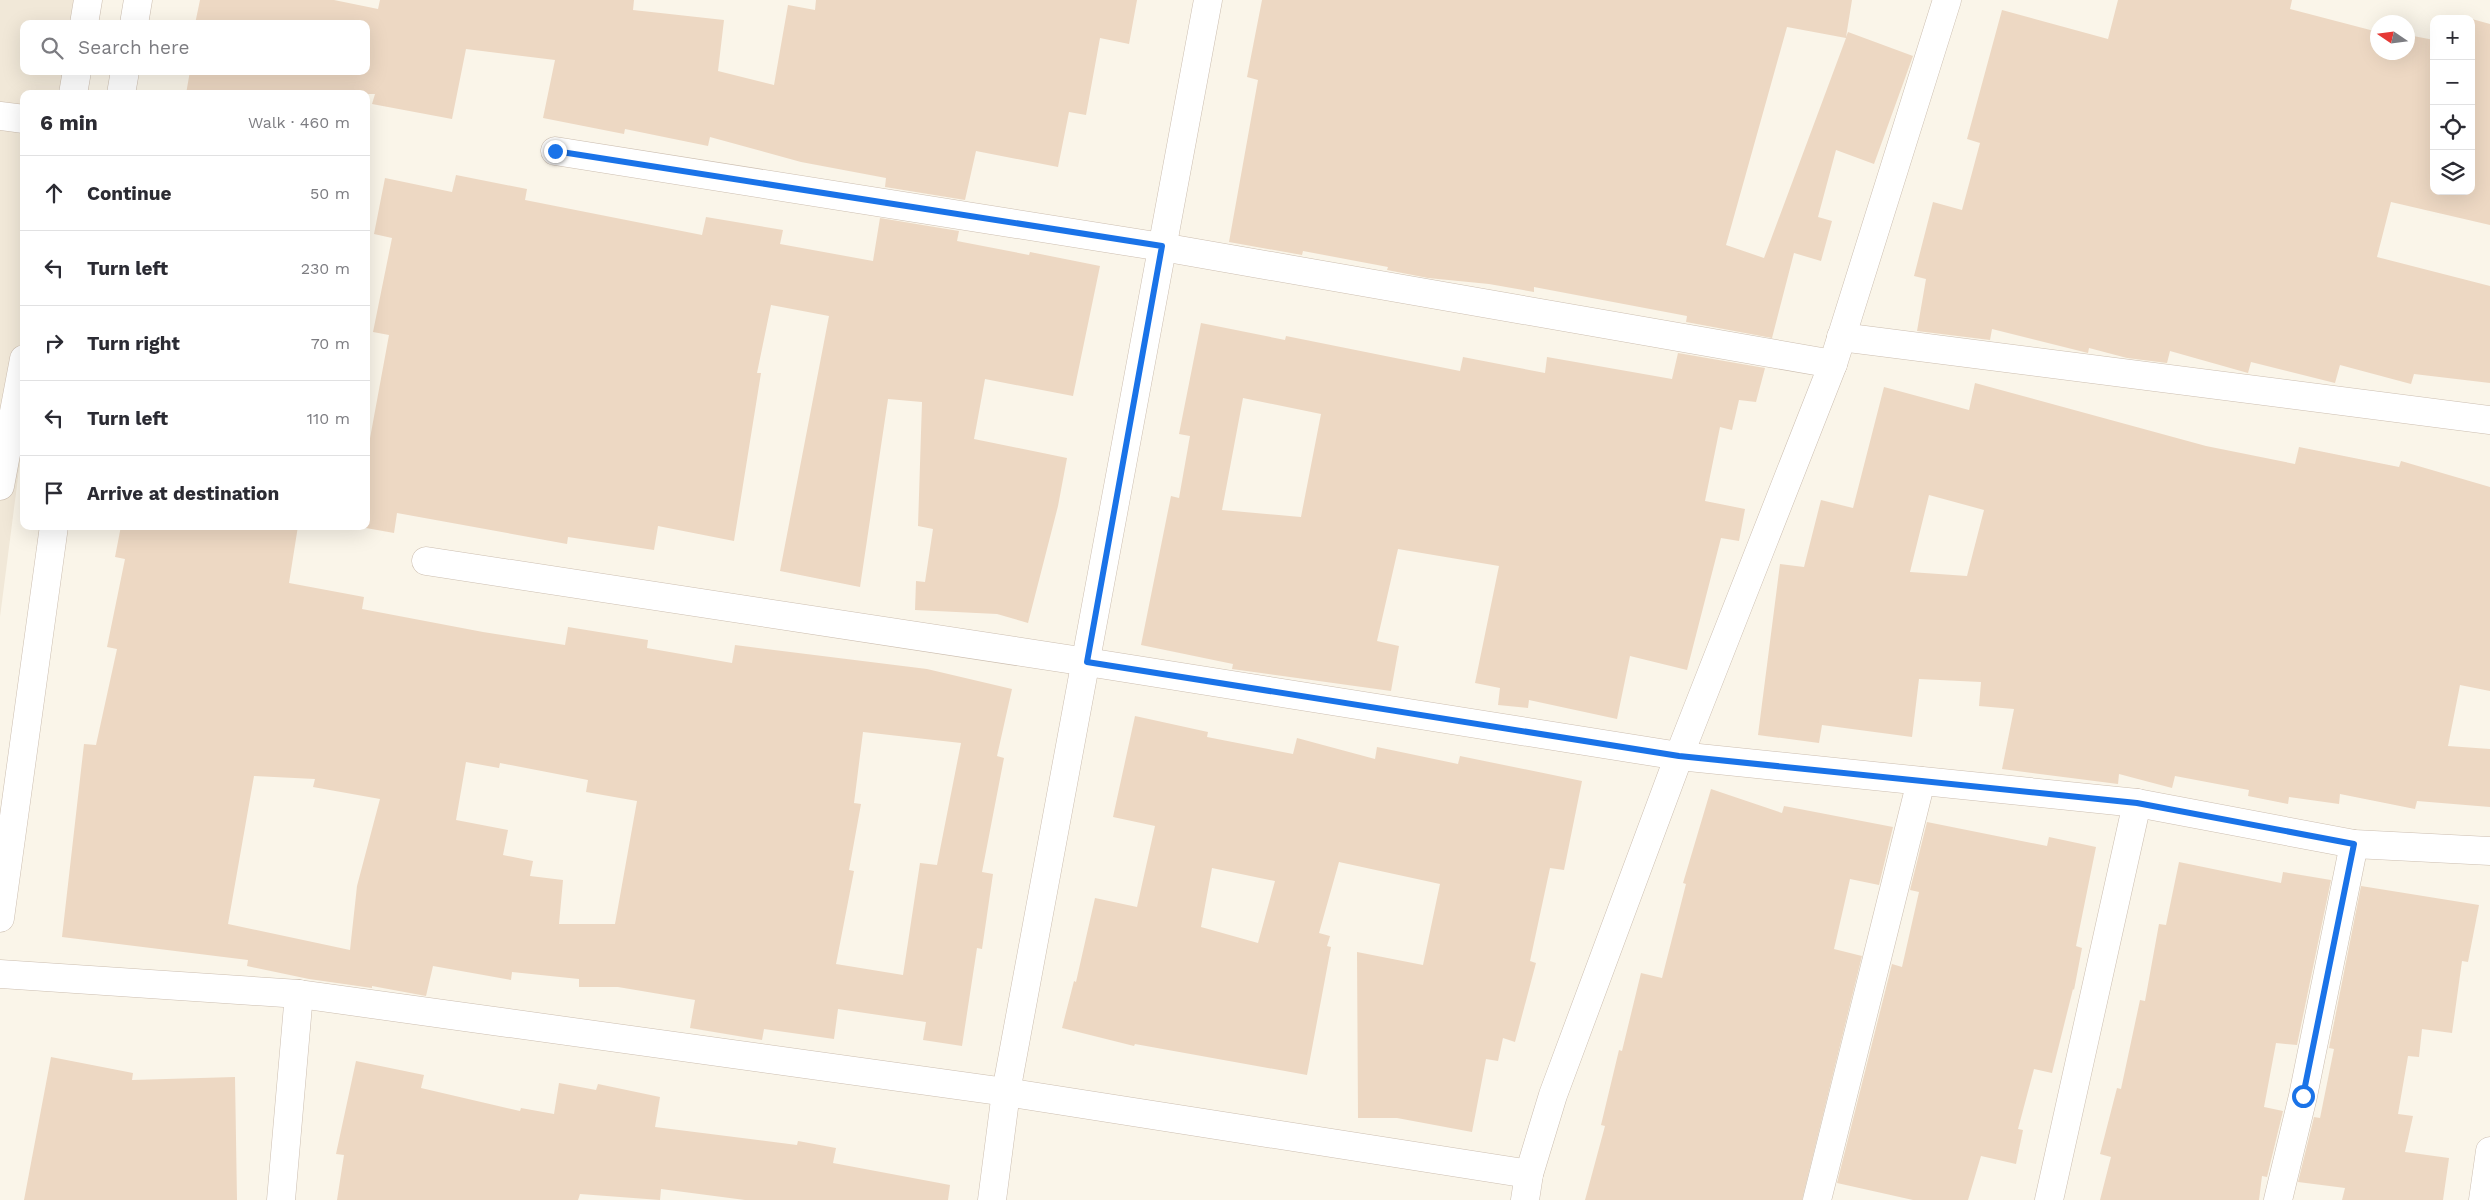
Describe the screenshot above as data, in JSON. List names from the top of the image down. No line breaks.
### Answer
{"north":"left","page":{"map_buttons":["+","−"],"search":"Search here","heading":["6 min","Walk · 460 m"],"list":[["Continue","50 m"],["Turn left","230 m"],["Turn right","70 m"],["Turn left","110 m"],"Arrive at destination"]}}
